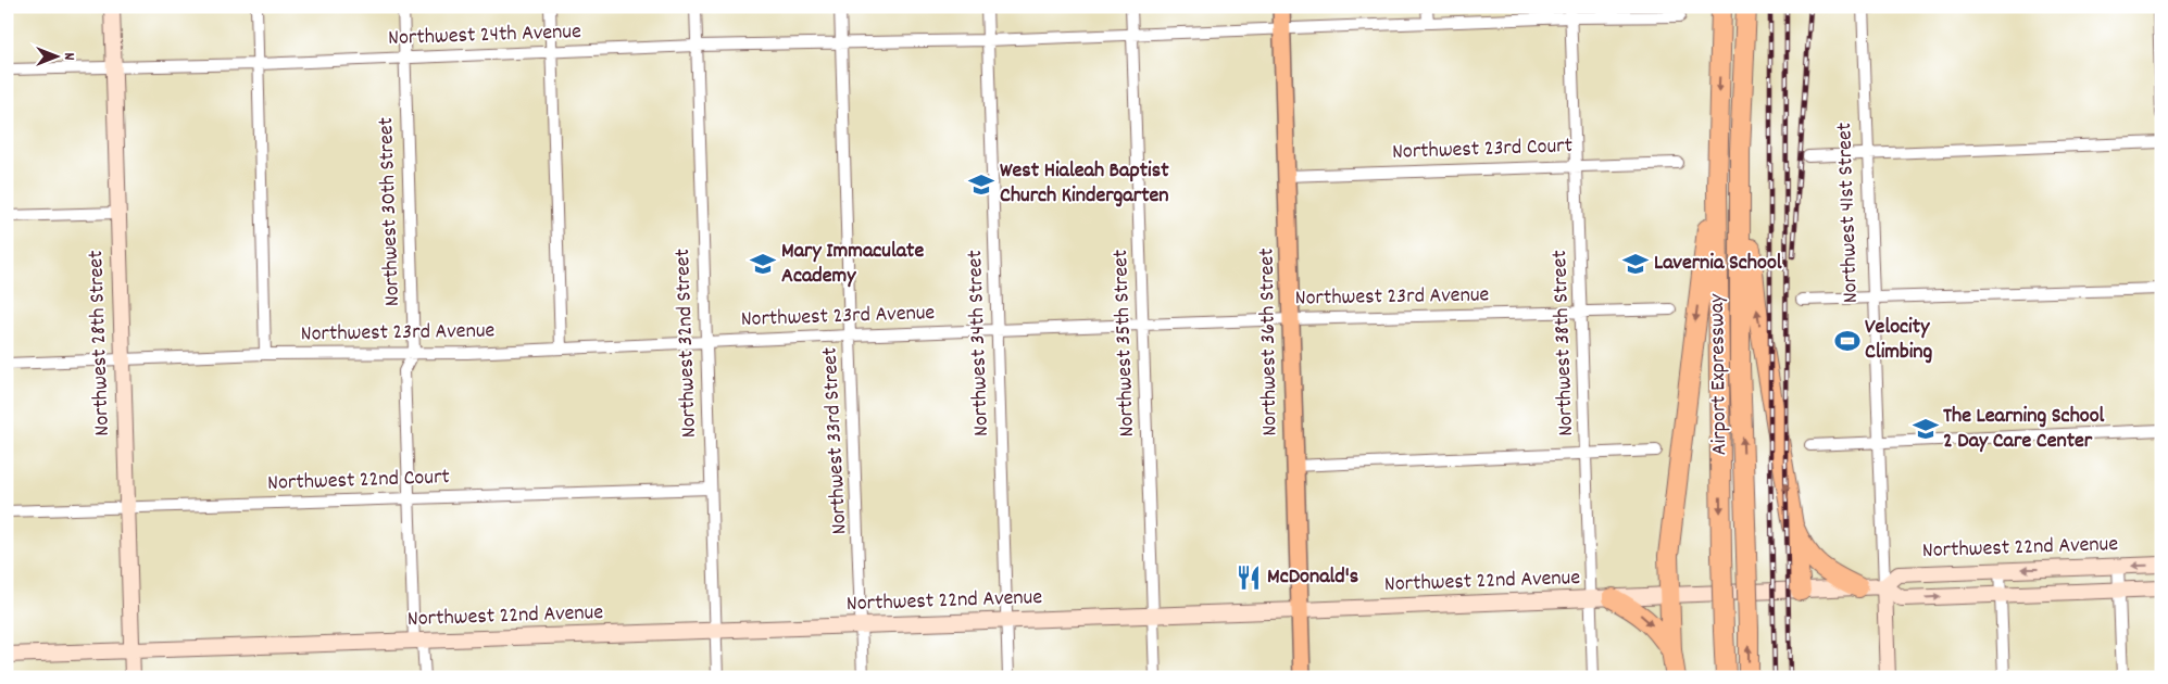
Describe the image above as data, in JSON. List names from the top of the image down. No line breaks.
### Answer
{"streets":{"highway":["Airport Expressway"],"main road":["Northwest 41st Street","Northwest 36th Street","Northwest 28th Street","Northwest 22nd Avenue"],"street":["Northwest 24th Avenue","Northwest 23rd Court","Northwest 30th Street","Northwest 23rd Avenue","Northwest 32nd Street","Northwest 34th Street","Northwest 35th Street","Northwest 38th Street","Northwest 33rd Street","Northwest 22nd Court"]},"crossings":[["Northwest 24th Avenue","Northwest 30th Street"],["Northwest 24th Avenue","Northwest 36th Street"],["Northwest 24th Avenue","Northwest 28th Street"],["Northwest 24th Avenue","Northwest 32nd Street"],["Northwest 24th Avenue","Northwest 34th Street"],["Northwest 24th Avenue","Northwest 35th Street"],["Northwest 24th Avenue","Northwest 38th Street"],["Northwest 24th Avenue","Northwest 33rd Street"],["Northwest 23rd Court","Northwest 36th Street"],["Northwest 23rd Court","Northwest 38th Street"],["Northwest 30th Street","Northwest 23rd Avenue"],["Northwest 30th Street","Northwest 22nd Court"],["Northwest 30th Street","Northwest 22nd Avenue"],["Northwest 41st Street","Northwest 22nd Avenue"],["Northwest 23rd Avenue","Northwest 36th Street"],["Northwest 23rd Avenue","Northwest 28th Street"],["Northwest 23rd Avenue","Northwest 32nd Street"],["Northwest 23rd Avenue","Northwest 34th Street"],["Northwest 23rd Avenue","Northwest 35th Street"],["Northwest 23rd Avenue","Northwest 38th Street"],["Northwest 23rd Avenue","Northwest 33rd Street"],["Northwest 36th Street","Northwest 22nd Avenue"],["Northwest 28th Street","Northwest 22nd Court"],["Northwest 28th Street","Northwest 22nd Avenue"],["Northwest 32nd Street","Northwest 22nd Court"],["Northwest 32nd Street","Northwest 22nd Avenue"],["Northwest 34th Street","Northwest 22nd Avenue"],["Northwest 35th Street","Northwest 22nd Avenue"],["Northwest 38th Street","Northwest 22nd Avenue"],["Northwest 33rd Street","Northwest 22nd Avenue"]],"places":{"school or university":["West Hialeah Baptist Church Kindergarten","Mary Immaculate Academy","Lavernia School","The Learning School 2 Day Care Center"],"sports":["Velocity Climbing"],"restaurant":["McDonald's"]},"north":"right"}
